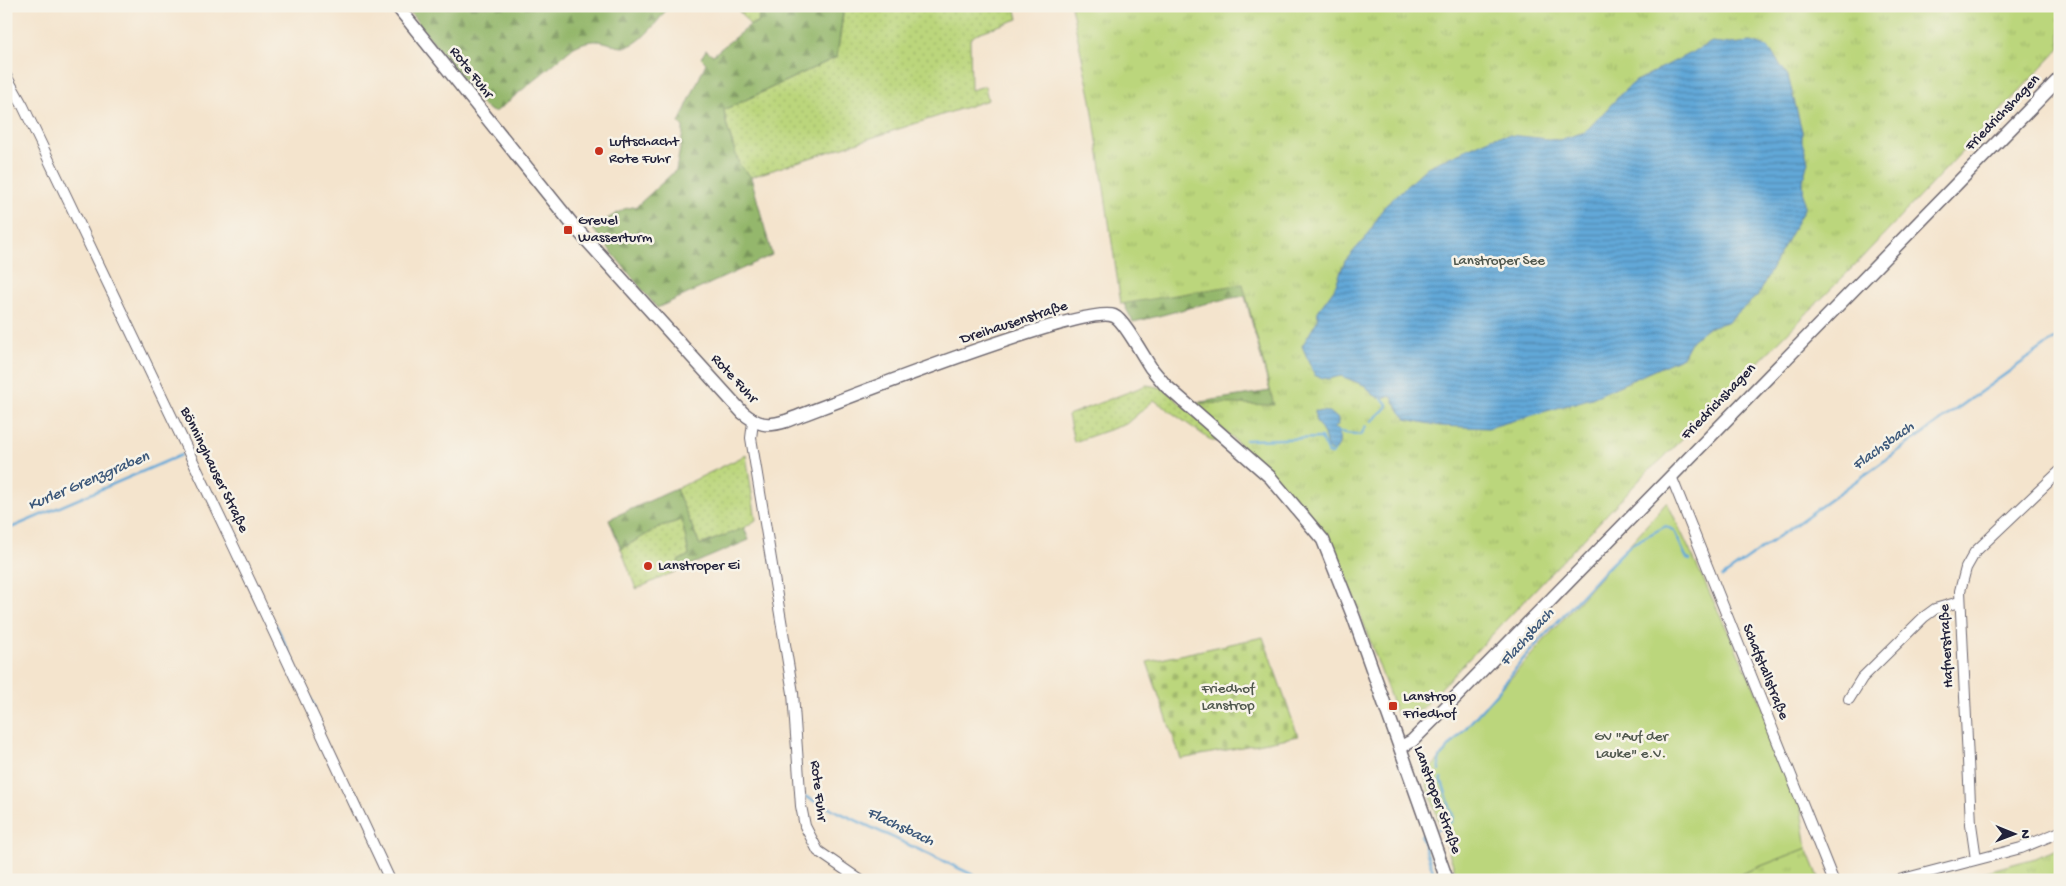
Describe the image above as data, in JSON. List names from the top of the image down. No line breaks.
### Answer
{"streets":{"main road":["Rote Fuhr","Friedrichshagen","Dreihausenstraße","Lanstroper Straße"],"street":["Bönninghauser Straße","Hafnerstraße","Schafstallstraße"]},"crossings":[["Rote Fuhr","Dreihausenstraße"],["Friedrichshagen","Schafstallstraße"],["Friedrichshagen","Lanstroper Straße"],["Dreihausenstraße","Lanstroper Straße"]],"water":["Flachsbach","Kurler Grenzgraben"],"parks":["Lanstroper See","Friedhof Lanstrop","GV \"Auf der Lauke\" e.V."],"places":{"other":["Luftschacht Rote Fuhr","Lanstroper Ei"],"transit":["Grevel Wasserturm","Lanstrop Friedhof"]},"north":"right"}
